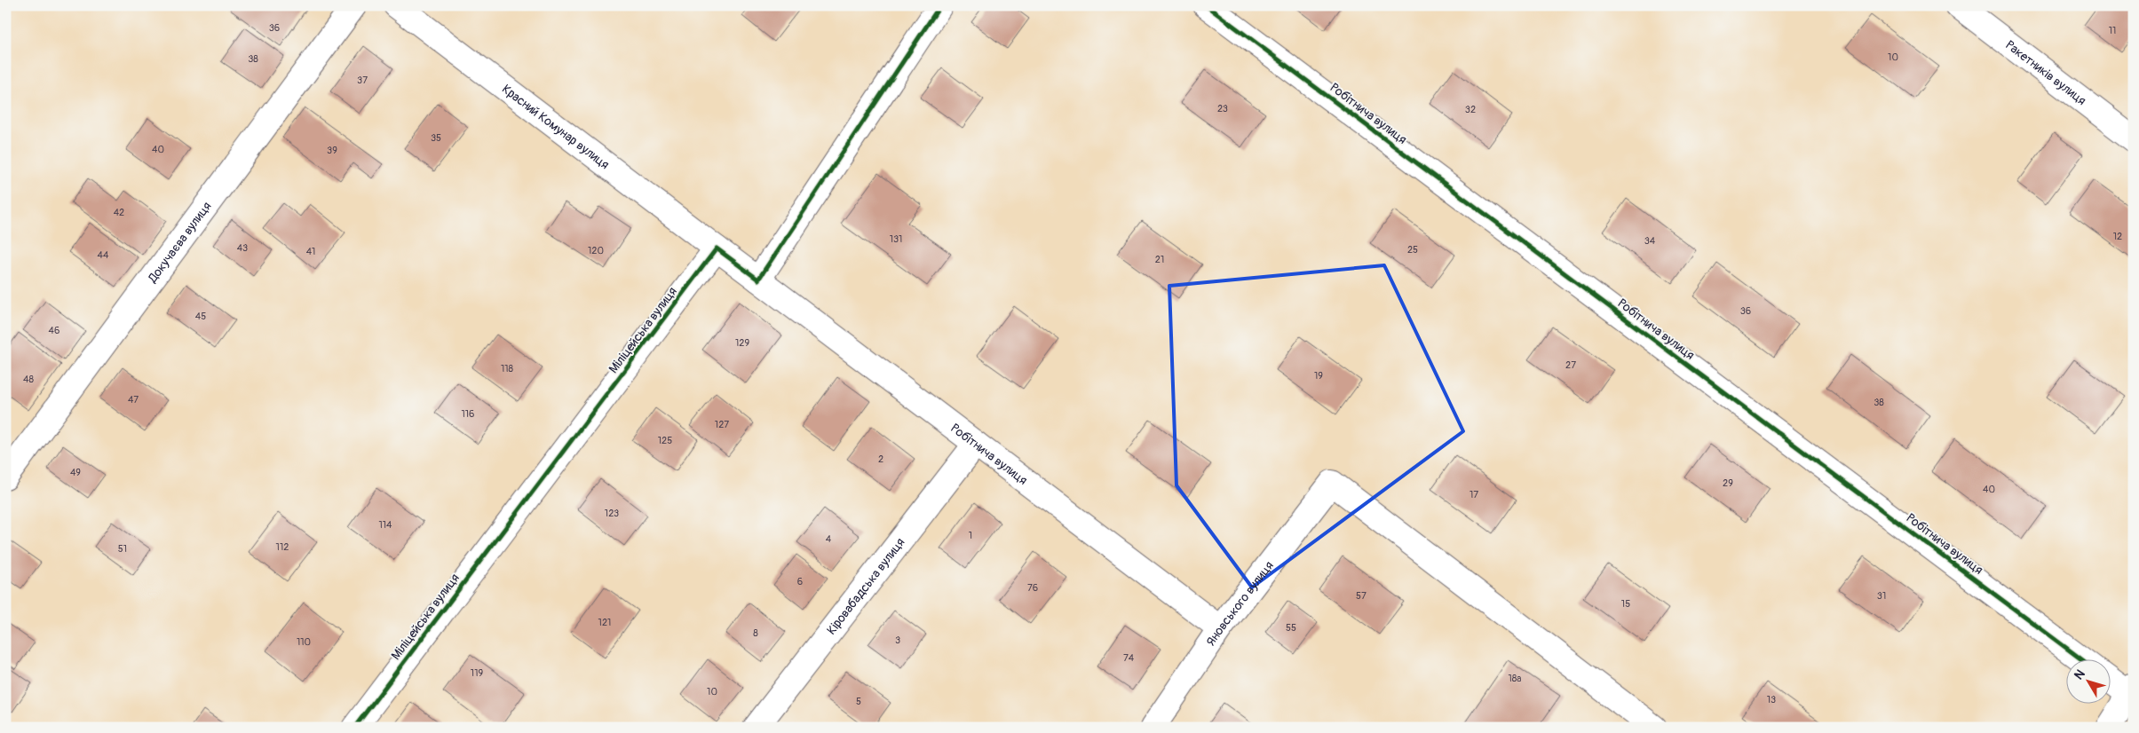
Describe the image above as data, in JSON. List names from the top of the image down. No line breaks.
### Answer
{"streets":{"street":["Ракетників вулиця","Робітнича вулиця","Красний Комунар вулиця","Докучаєва вулиця","Міліцейська вулиця","Кіровабадська вулиця","Яновського вулиця"]},"crossings":[["Робітнича вулиця","Кіровабадська вулиця"],["Робітнича вулиця","Яновського вулиця"],["Красний Комунар вулиця","Міліцейська вулиця"]],"house_numbers":["36","11","10","38","37","23","32","35","40","39","42","12","131","34","43","25","120","41","44","21","36","45","46","129","27","118","19","48","47","38","116","127","125","2","49","29","40","17","123","114","1","4","112","51","6","76","57","31","15","121","55","8","3","110","74","119","18а","10","13","5"],"north":"top left"}
